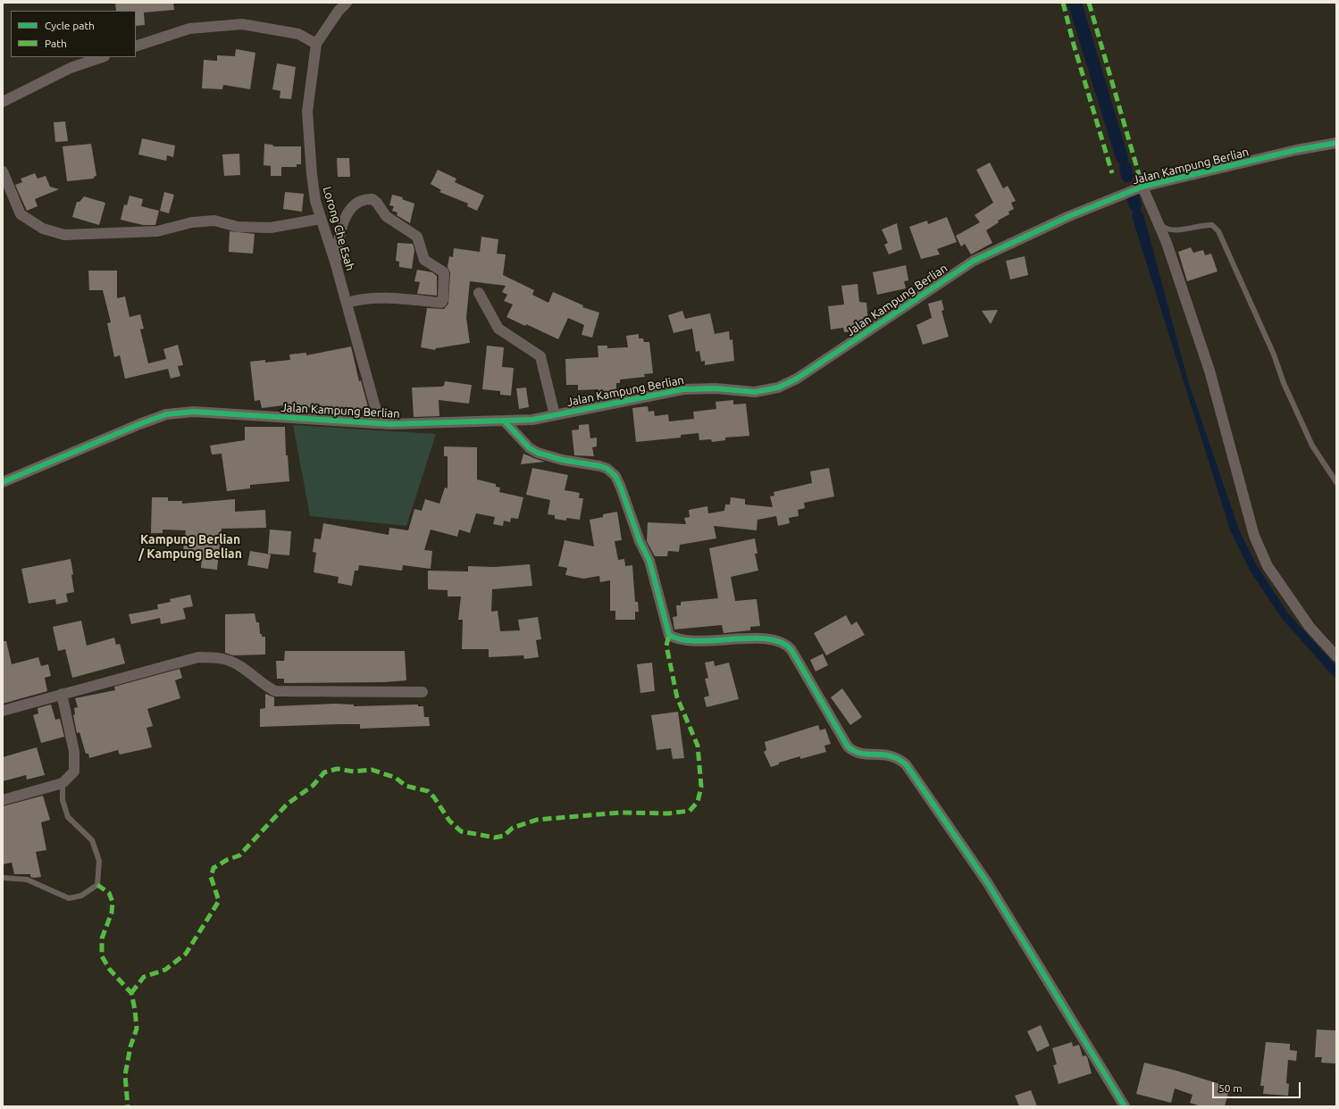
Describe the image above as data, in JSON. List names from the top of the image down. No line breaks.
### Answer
{"streets":{"street":["Jalan Kampung Berlian","Lorong Che Esah"]},"crossings":[["Jalan Kampung Berlian","Lorong Che Esah"]],"districts":["Kampung Berlian / Kampung Belian"],"legend":["Cycle path","Path"],"scale_bar":"50 m"}
